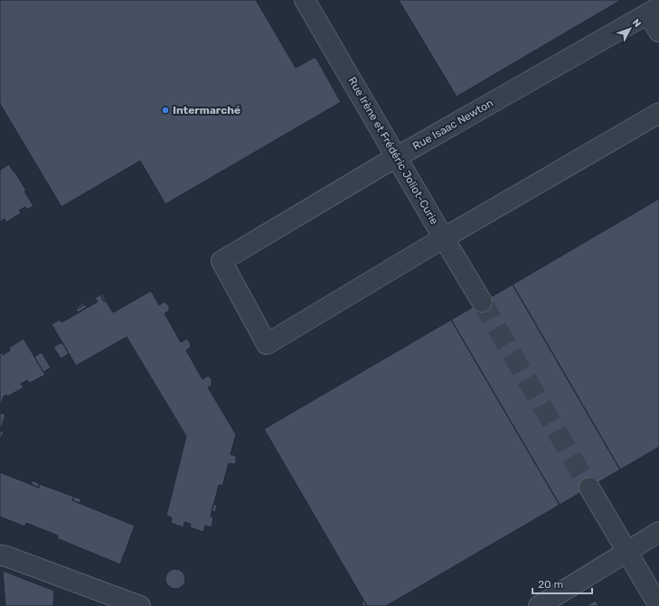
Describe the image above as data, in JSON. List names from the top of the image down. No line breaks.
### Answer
{"streets":{"street":["Rue Isaac Newton","Rue Irène et Frédéric Joliot-Curie"]},"crossings":[["Rue Isaac Newton","Rue Irène et Frédéric Joliot-Curie"]],"places":["Intermarché"],"scale_bar":"20 m","north":"top right"}
